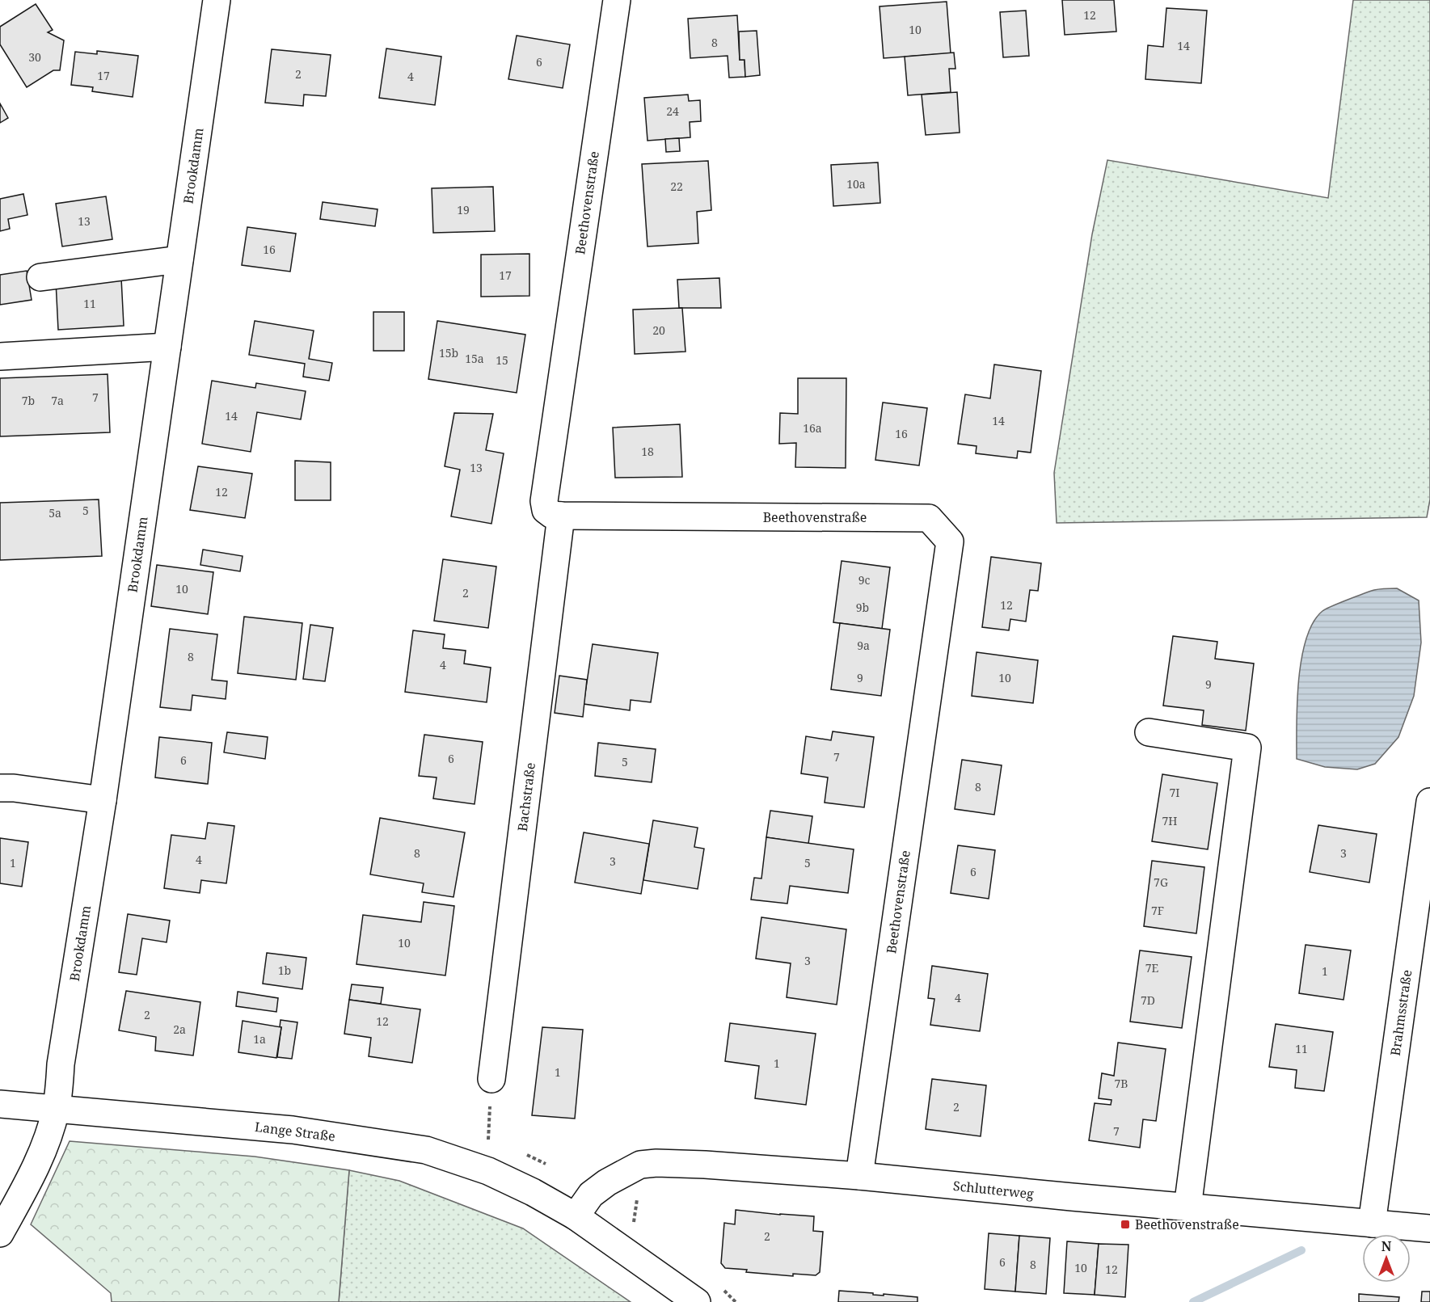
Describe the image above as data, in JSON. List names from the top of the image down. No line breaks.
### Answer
{"streets":{"street":["Brookdamm","Beethovenstraße","Bachstraße","Brahmsstraße","Lange Straße","Schlutterweg"]},"crossings":[["Brookdamm","Lange Straße"],["Beethovenstraße","Bachstraße"],["Beethovenstraße","Schlutterweg"],["Brahmsstraße","Schlutterweg"],["Lange Straße","Schlutterweg"]],"places":{"transit":["Beethovenstraße"]},"house_numbers":["12","10","8","14","30","6","2","17","4","24","10a","22","19","13","16","17","11","20","15b","15a","15","7","7b","7a","14","14","16a","16","18","13","12","5","5a","9c","10","2","12","9b","9a","8","4","9","10","9","7","6","6","5","8","7I","7H","8","3","4","3","1","5","6","7G","7F","10","3","7E","1b","1","4","7D","2","12","2a","1a","11","1","1","7B","2","7","2","6","8","10","12"],"north":"top"}
